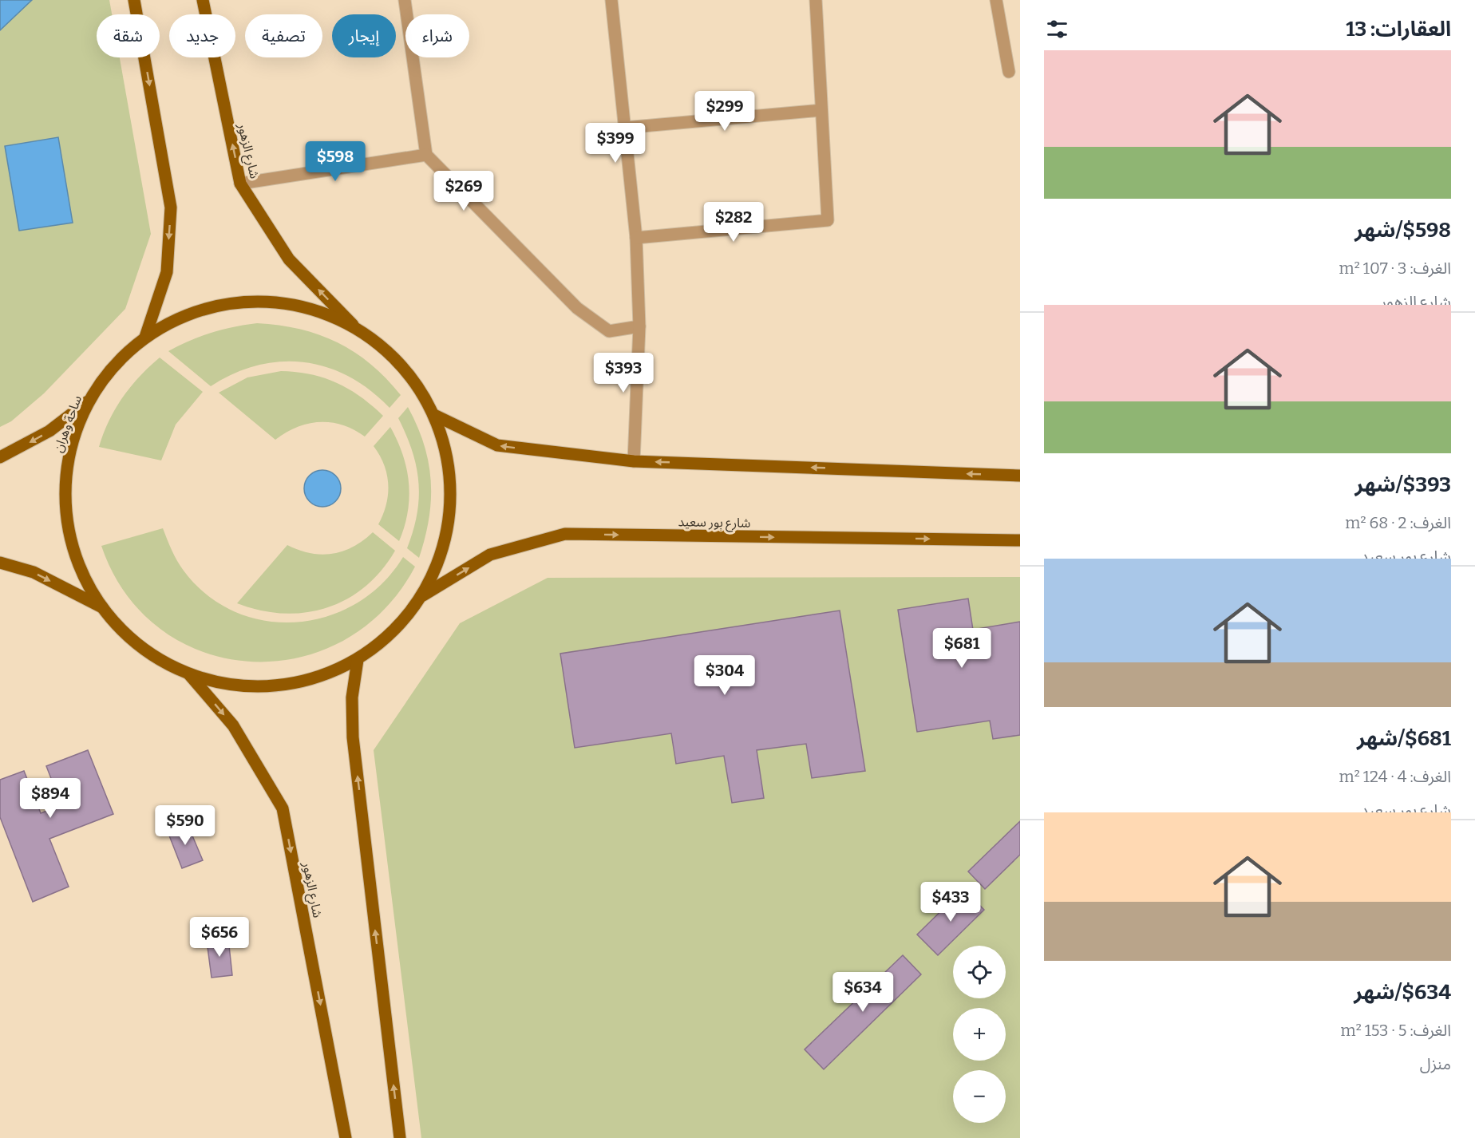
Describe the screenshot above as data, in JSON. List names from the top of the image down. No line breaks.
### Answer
{"streets":{"main road":["شارع الزهور","ساحة وهران","شارع بور سعيد"]},"crossings":[["شارع الزهور","ساحة وهران"],["ساحة وهران","شارع بور سعيد"]],"page":{"heading":"العقارات: 13","chip":["شراء","إيجار","تصفية","جديد","شقة"],"list":[{"name":"$598/شهر","note":"الغرف: 3 · 107 m² · شارع الزهور"},{"name":"$393/شهر","note":"الغرف: 2 · 68 m² · شارع بور سعيد"},{"name":"$681/شهر","note":"الغرف: 4 · 124 m² · شارع بور سعيد"},{"name":"$634/شهر","note":"الغرف: 5 · 153 m² · منزل"}],"price":["$299","$399","$598","$269","$282","$393","$681","$304","$894","$590","$433","$656","$634"],"map_buttons":["+","−"]}}
